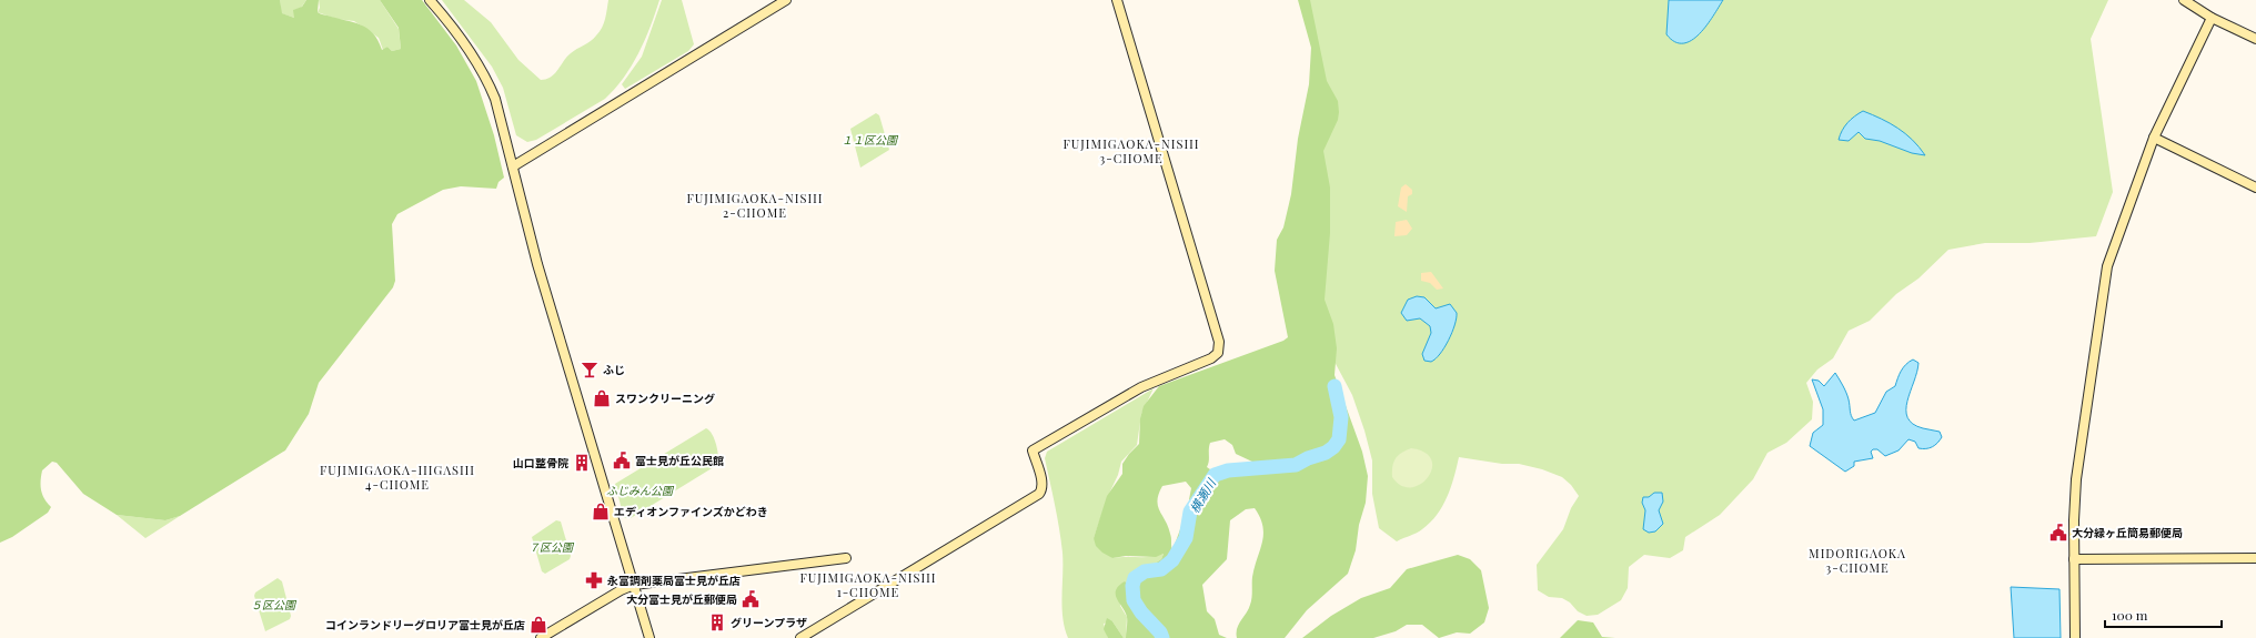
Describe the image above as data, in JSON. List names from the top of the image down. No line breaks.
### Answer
{"districts":["FUJIMIGAOKA-NISHI 3-CHOME","FUJIMIGAOKA-NISHI 2-CHOME","FUJIMIGAOKA-HIGASHI 4-CHOME","MIDORIGAOKA 3-CHOME","FUJIMIGAOKA-NISHI 1-CHOME"],"water":["横瀬川"],"parks":["１１区公園","ふじみん公園","７区公園","５区公園"],"places":{"bar":["ふじ"],"shop":["スワンクリーニング","エディオンファインズかどわき","コインランドリーグロリア富士見が丘店"],"public building":["富士見が丘公民館","大分緑ヶ丘簡易郵便局","大分富士見が丘郵便局"],"building":["山口整骨院","グリーンプラザ"],"pharmacy":["永富調剤薬局富士見が丘店"]},"scale_bar":"100 m"}
